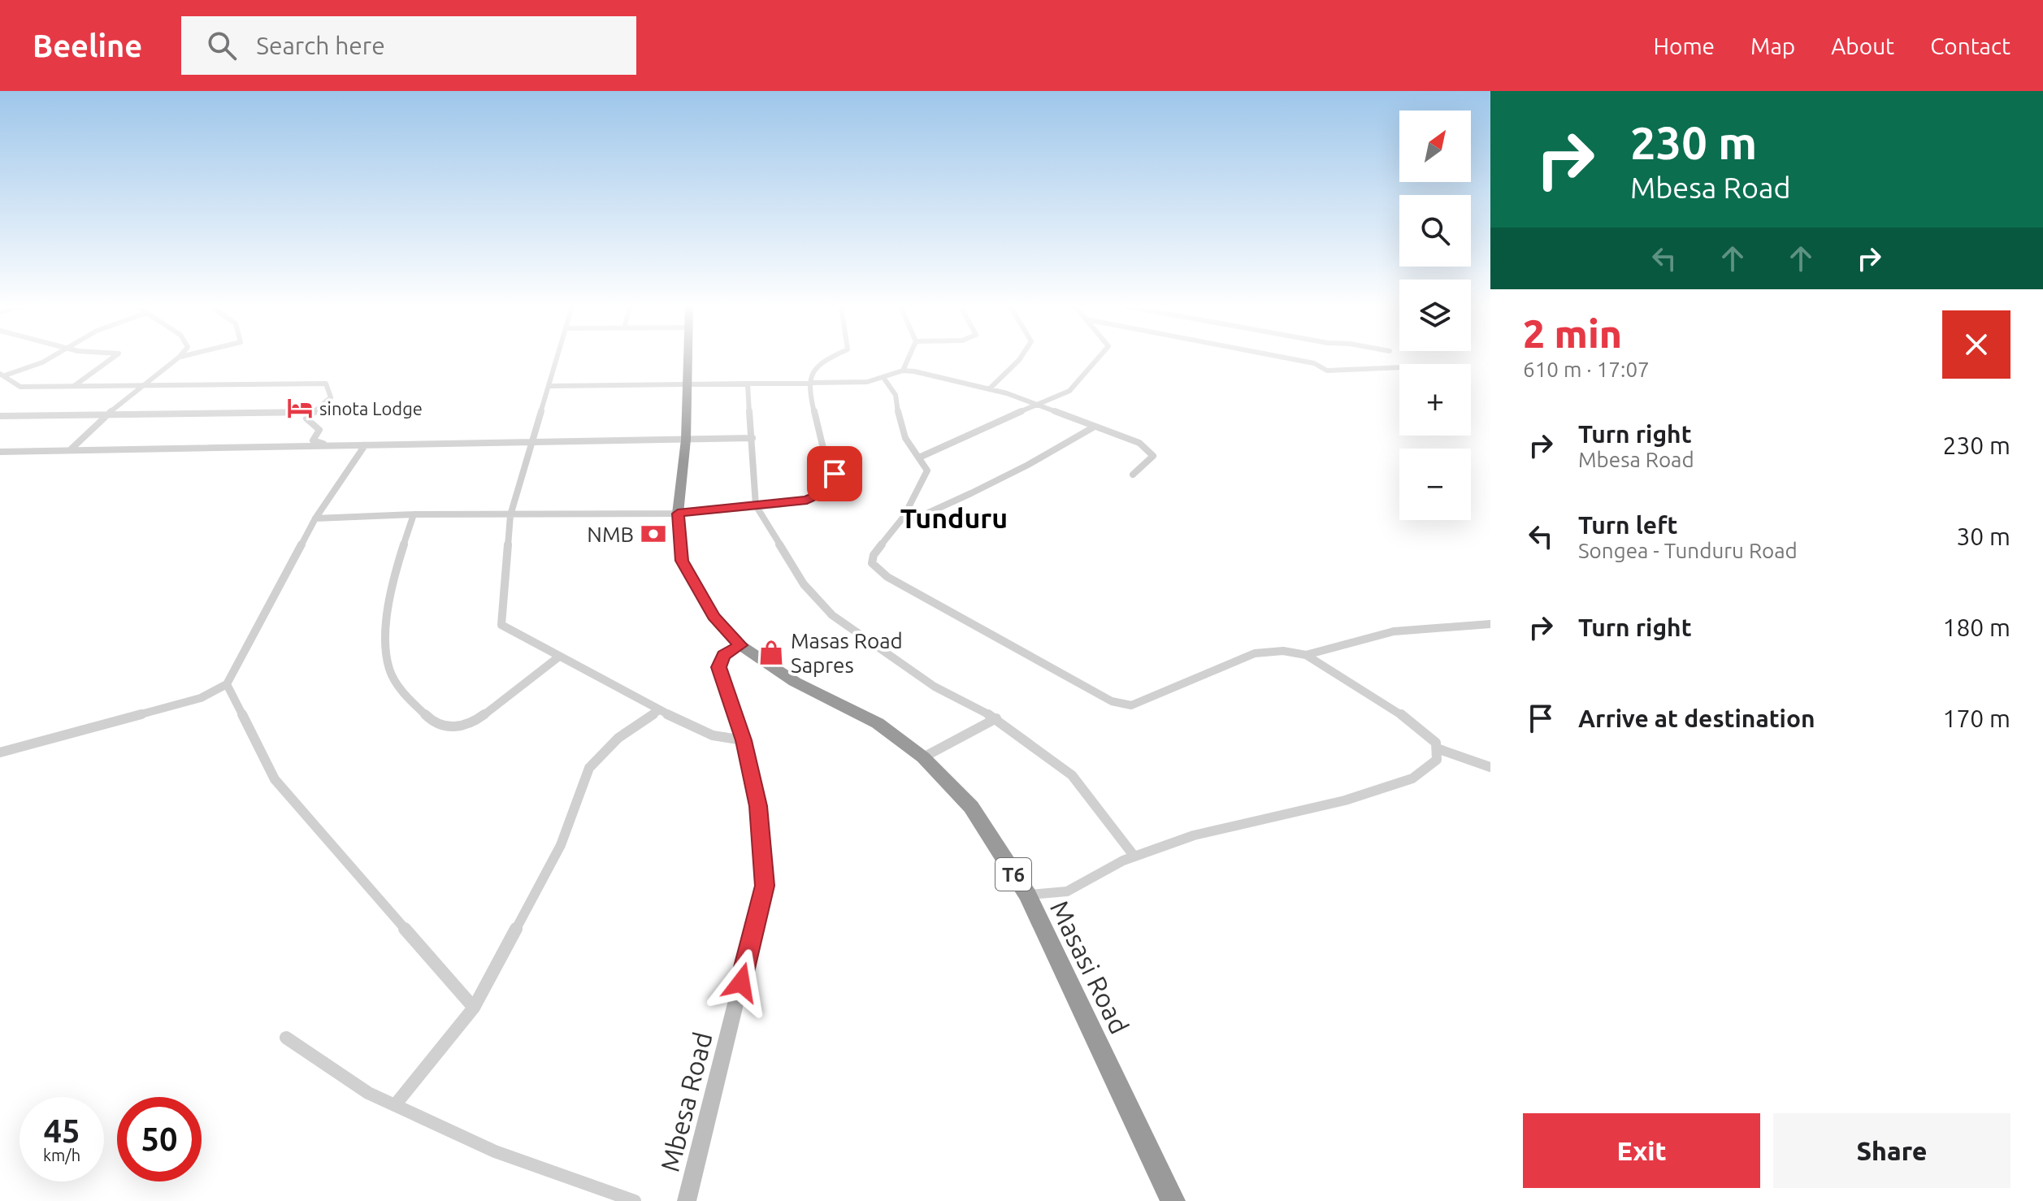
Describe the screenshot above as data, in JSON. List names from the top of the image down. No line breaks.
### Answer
{"streets":{"highway":["T6","Masasi Road"],"main road":["Mbesa Road"]},"crossings":[["T6","Masasi Road"],["T6","Mbesa Road"],["Masasi Road","Mbesa Road"]],"districts":["Tunduru"],"places":{"hotel":["sinota Lodge"],"bank":["NMB"],"shop":["Masas Road Sapres"]},"north":"top right","page":{"header":"Beeline","search":"Search here","nav":["Home","Map","About","Contact"],"turn":["230 m","Mbesa Road"],"map_buttons":["+","−"],"heading":["2 min","610 m · 17:07"],"list":[{"name":"Turn right","note":"Mbesa Road","value":"230 m"},{"name":"Turn left","note":"Songea - Tunduru Road","value":"30 m"},{"name":"Turn right","value":"180 m"},{"name":"Arrive at destination","value":"170 m"}],"speed":"45 km/h","limit":"50","buttons":["Exit","Share"]}}
